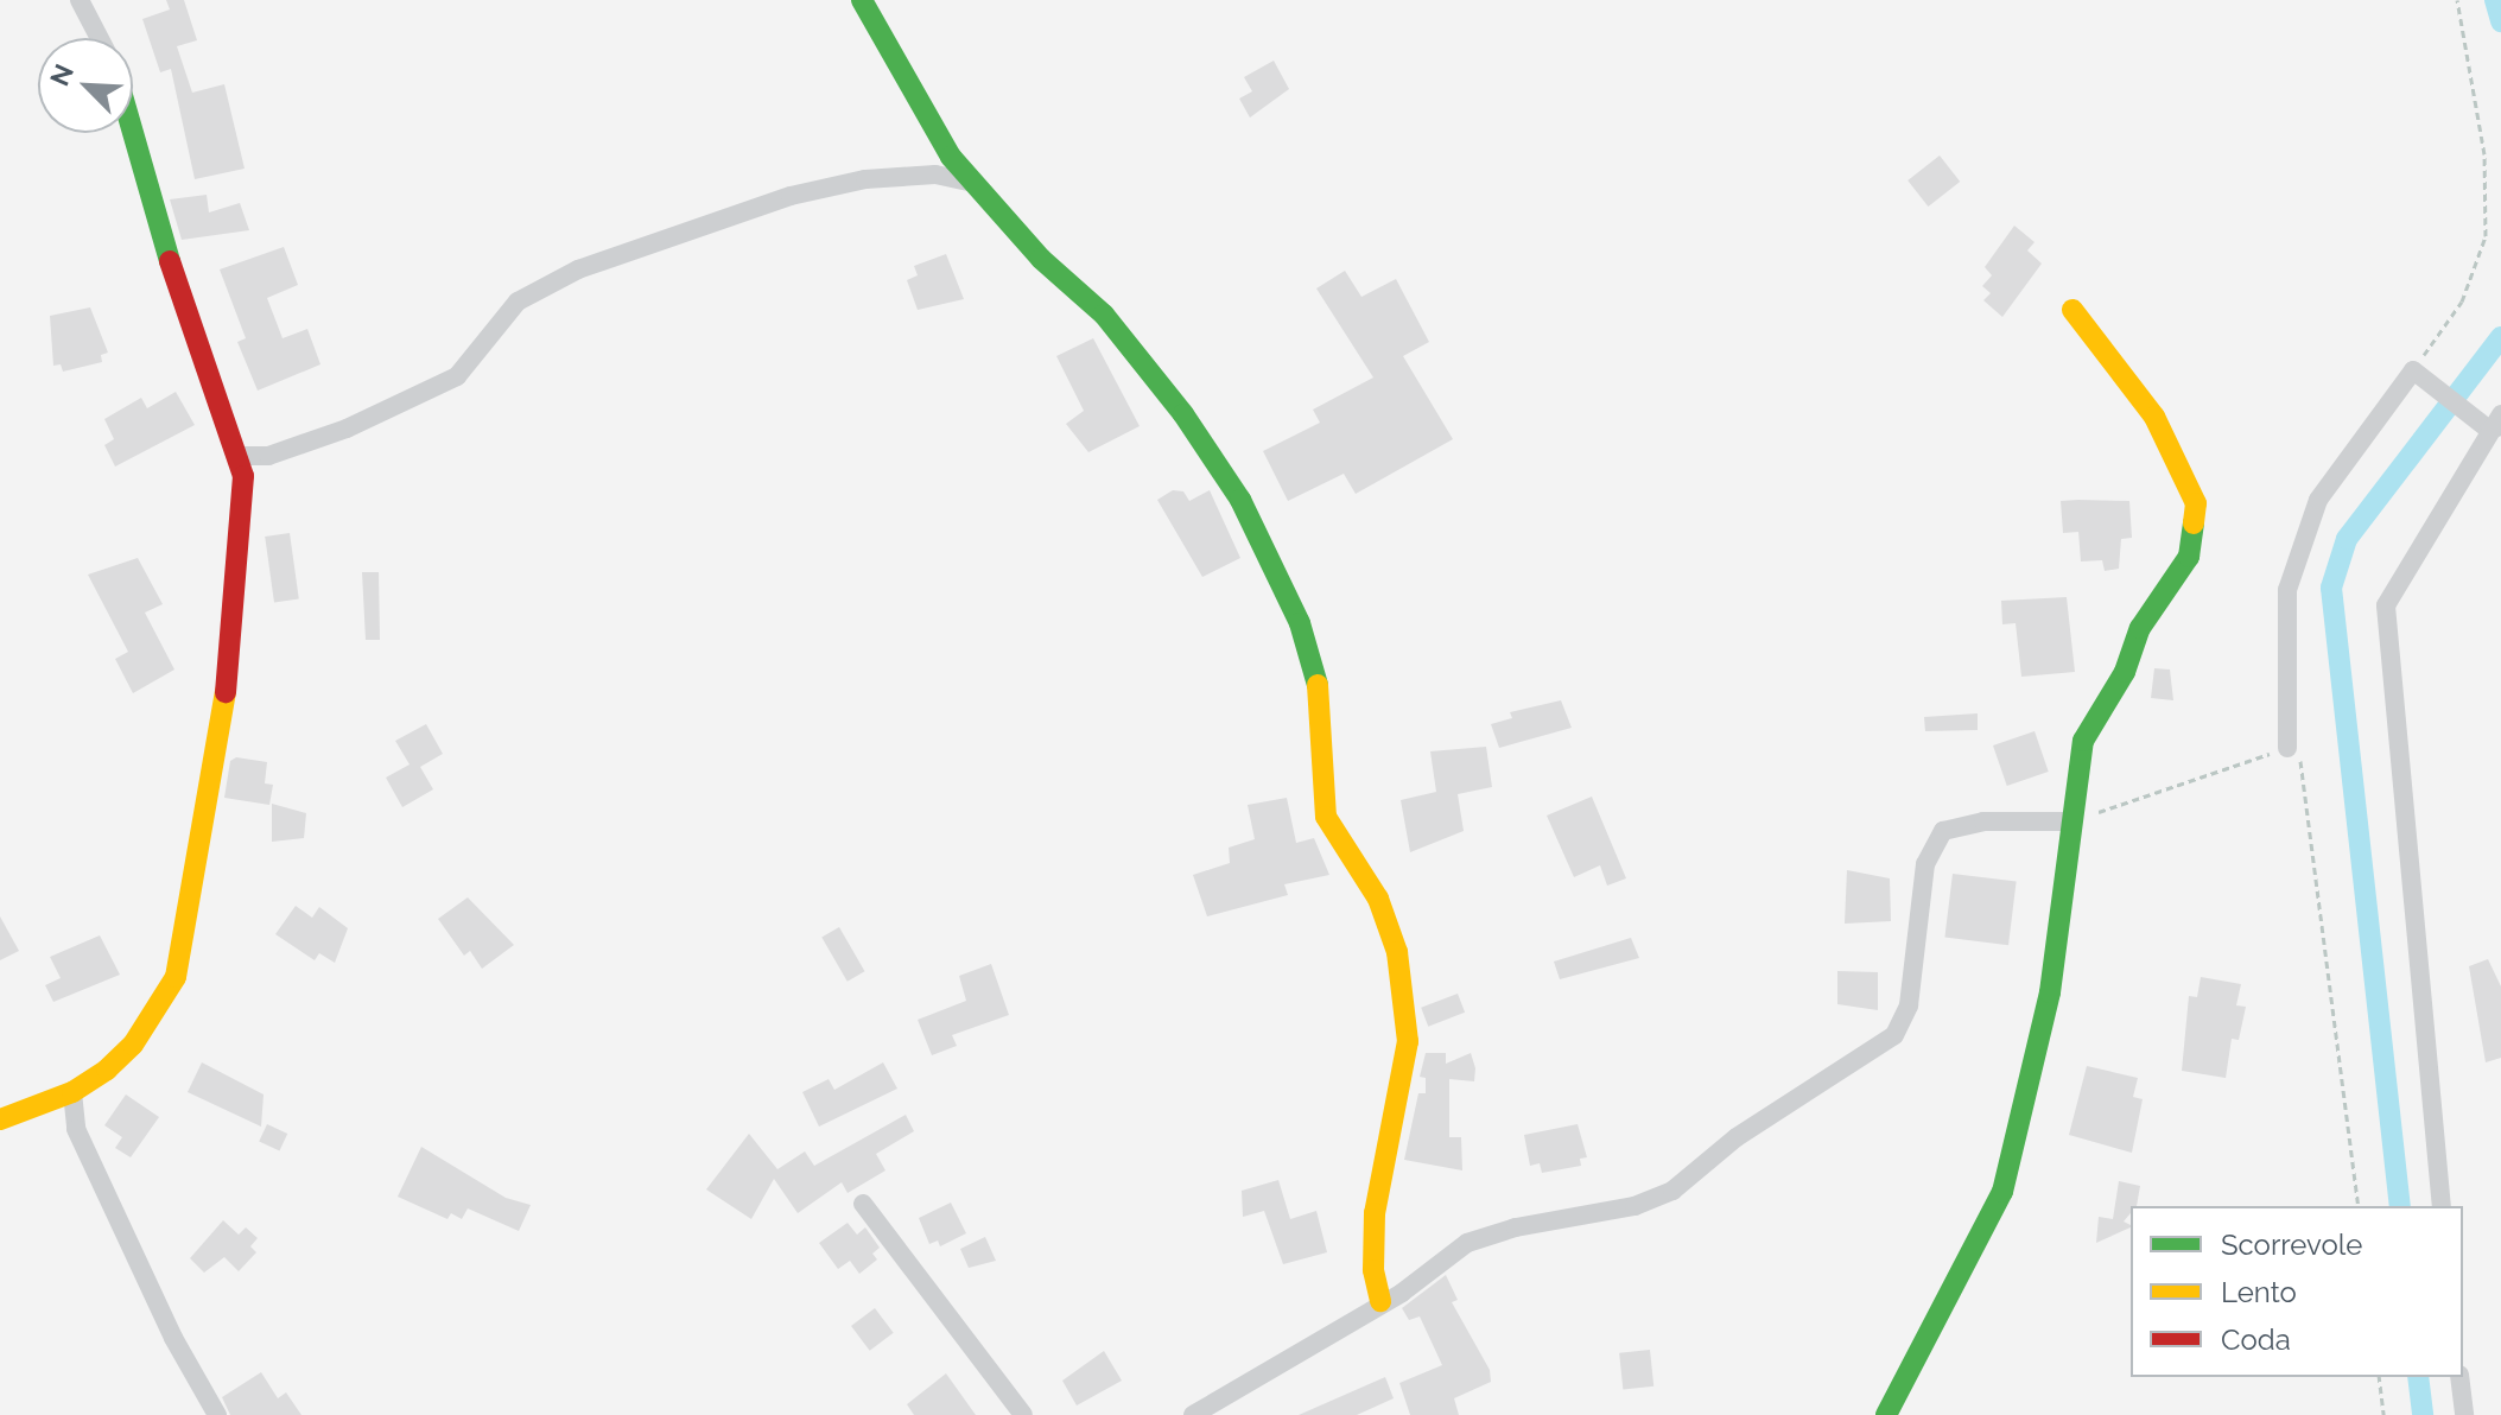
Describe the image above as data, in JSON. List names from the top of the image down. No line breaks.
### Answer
{"legend":["Scorrevole","Lento","Coda"],"north":"top left"}
